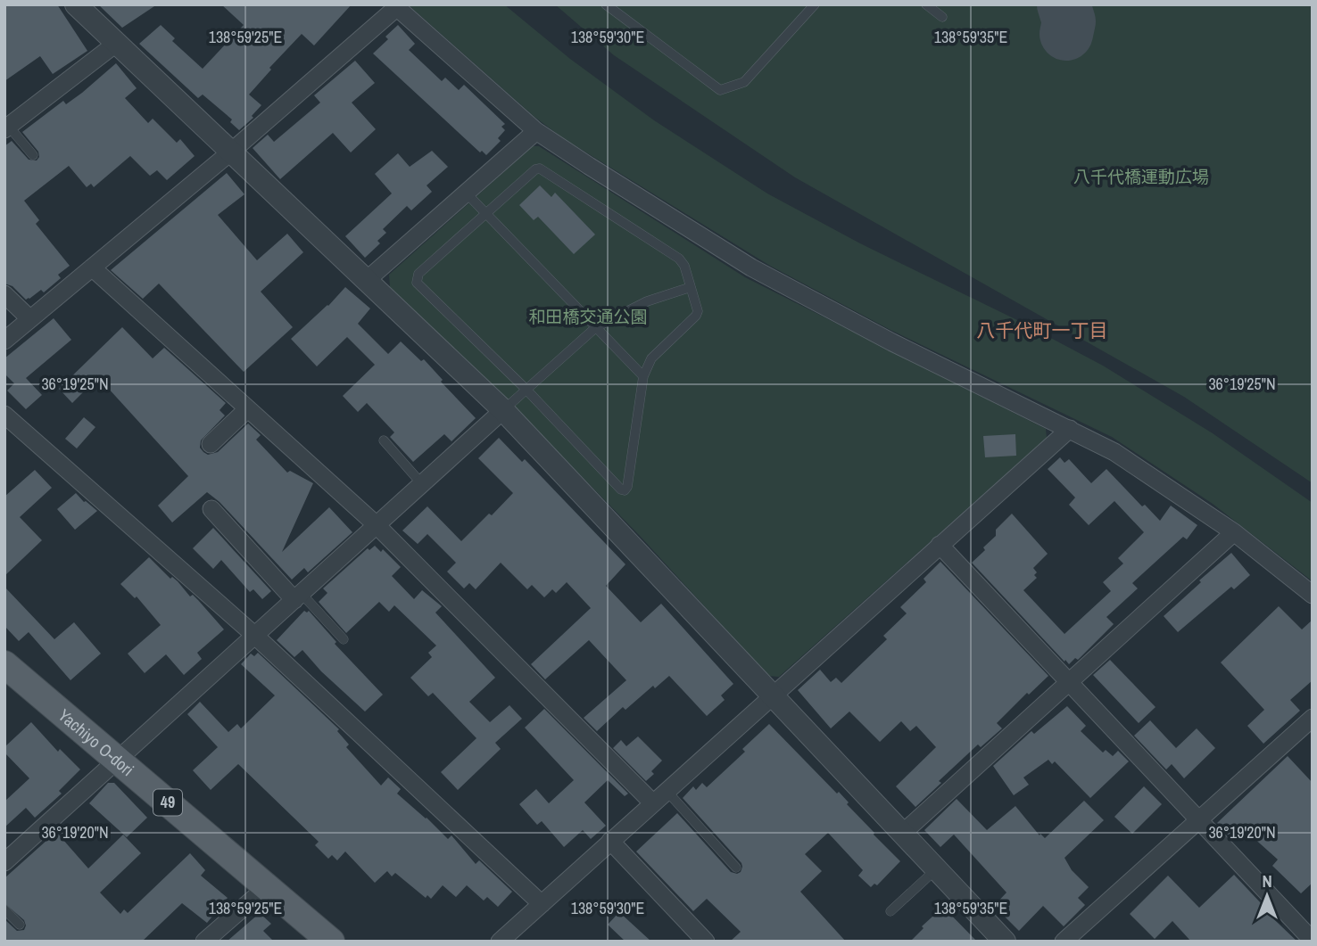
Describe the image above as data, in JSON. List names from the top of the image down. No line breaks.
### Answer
{"streets":{"main road":["Yachiyo O-dori","49"]},"districts":["八千代町一丁目"],"parks":["八千代橋運動広場","和田橋交通公園"],"north":"top","coordinates":["138°59'25\"E","138°59'30\"E","138°59'35\"E","36°19'25\"N","36°19'20\"N"]}
